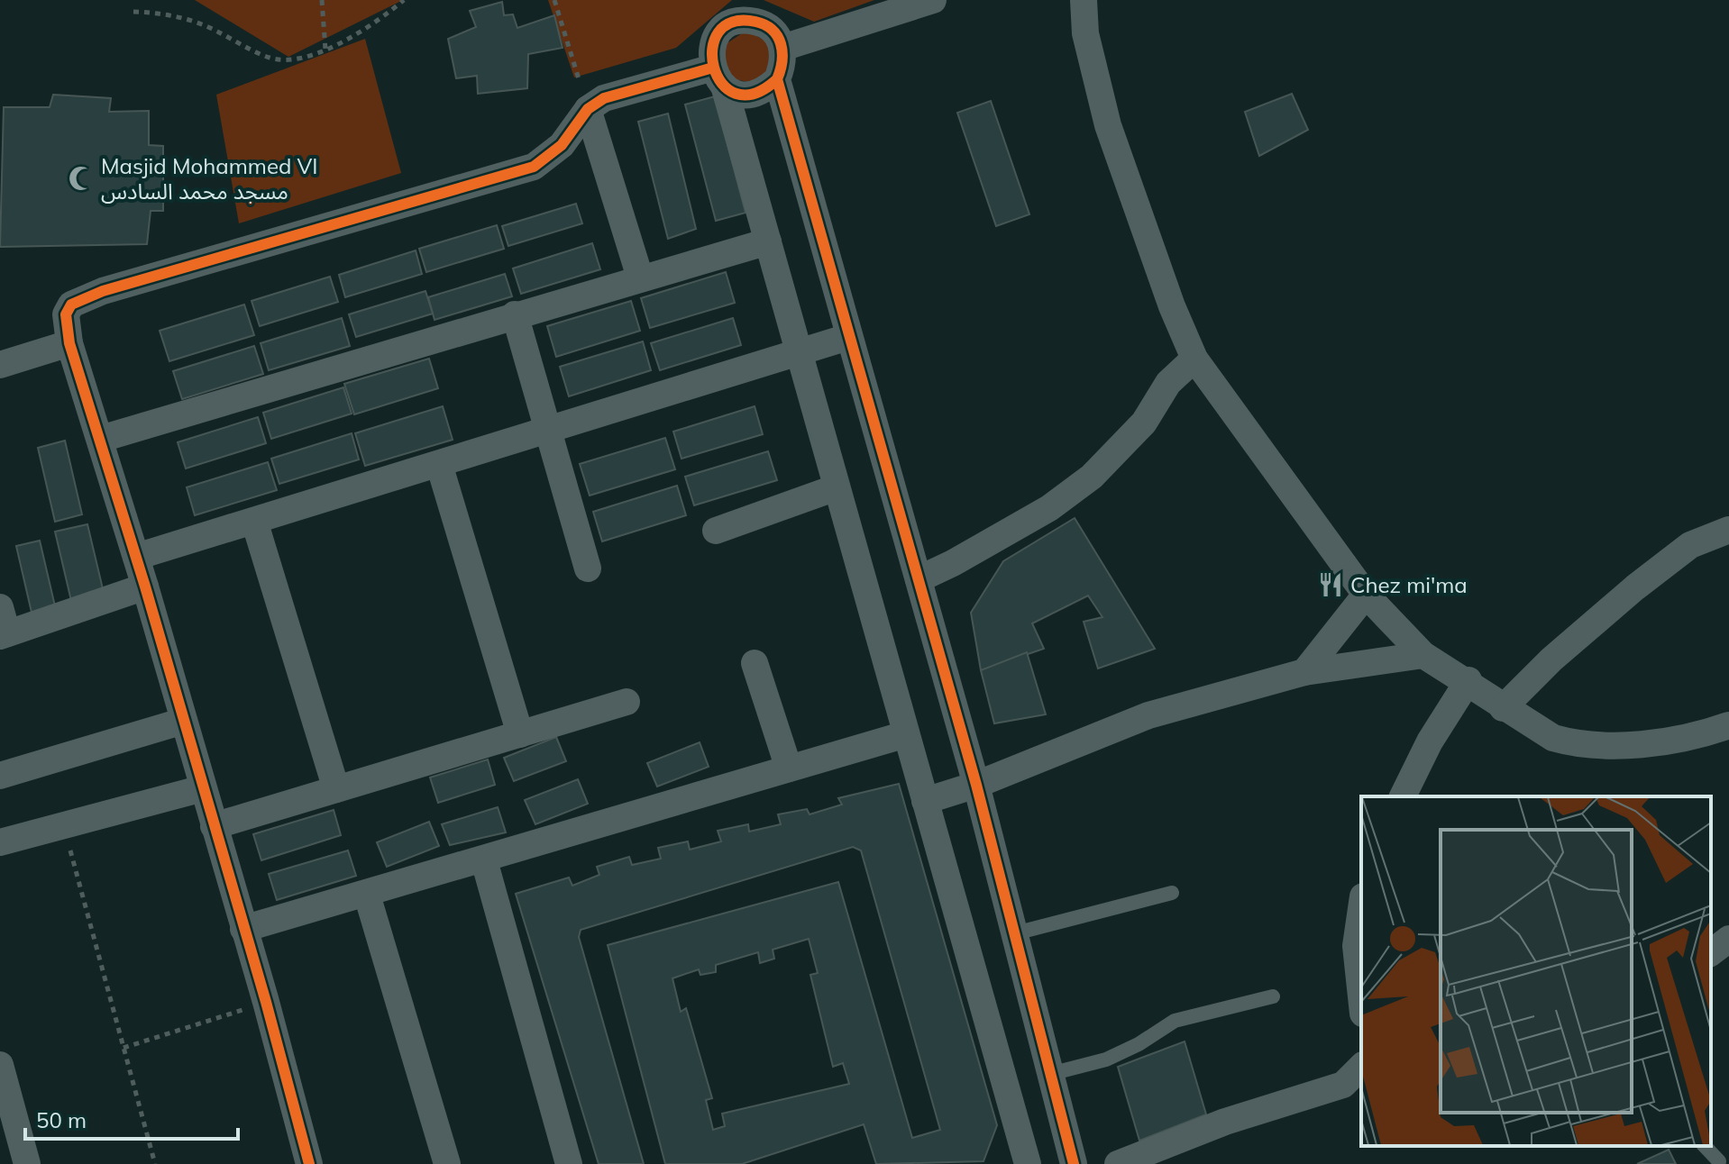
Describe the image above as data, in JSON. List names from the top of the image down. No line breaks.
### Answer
{"places":{"mosque":["Masjid Mohammed VI مسجد محمد السادس"],"restaurant":["Chez mi'ma"]},"scale_bar":"50 m"}
